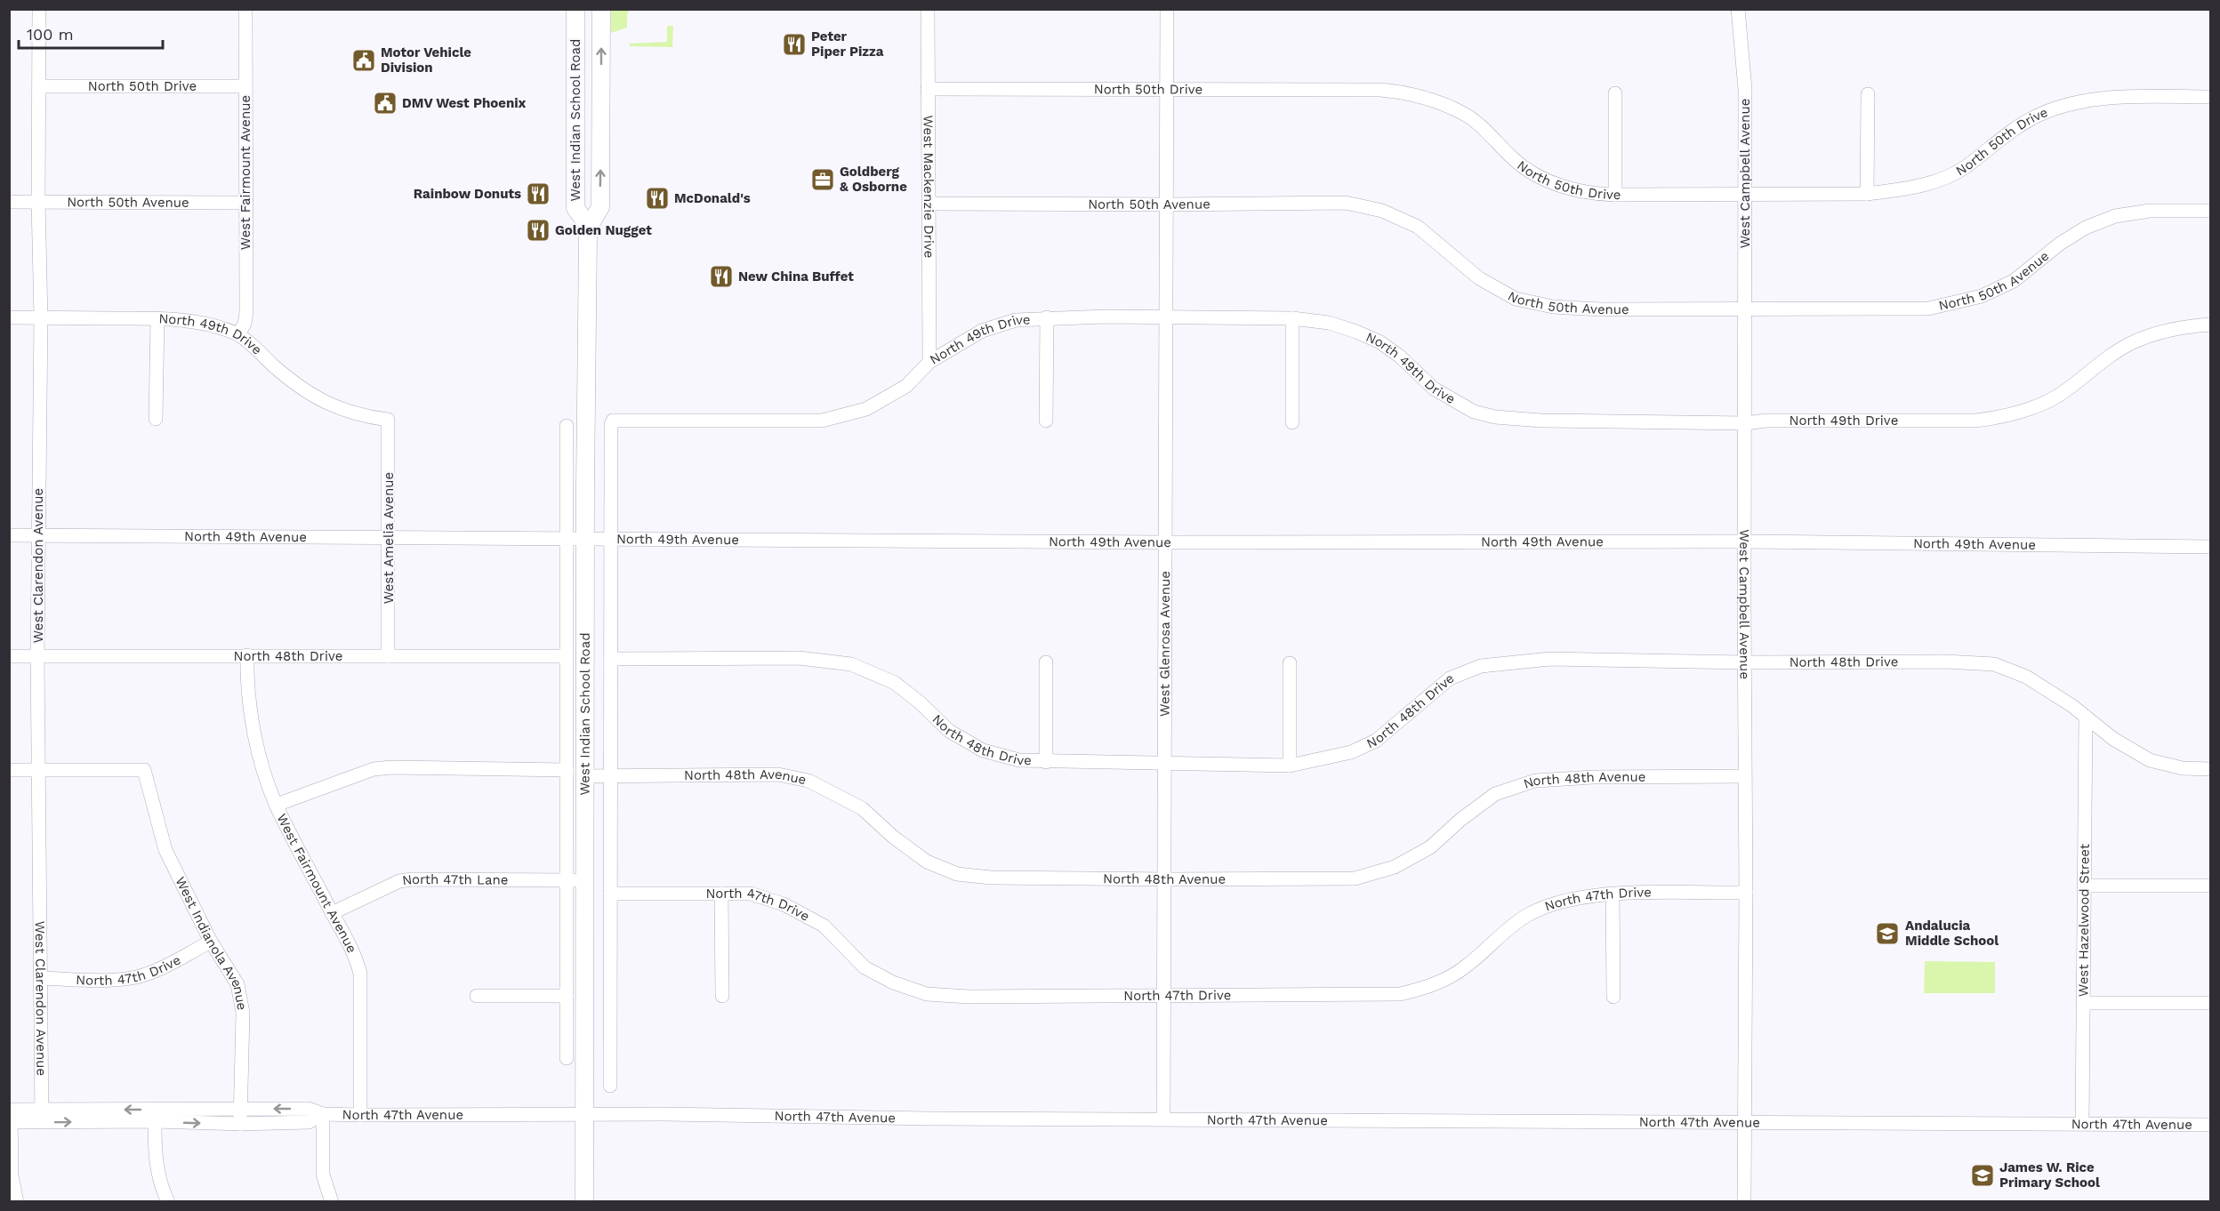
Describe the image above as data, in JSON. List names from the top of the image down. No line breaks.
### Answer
{"streets":{"main road":["West Indian School Road"],"street":["North 50th Drive","West Fairmount Avenue","West Campbell Avenue","West Mackenzie Drive","North 50th Avenue","North 49th Drive","North 49th Avenue","West Amelia Avenue","West Clarendon Avenue","West Glenrosa Avenue","North 48th Drive","North 48th Avenue","North 47th Lane","North 47th Drive","West Hazelwood Street","West Indianola Avenue","North 47th Avenue"]},"crossings":[["North 50th Drive","West Fairmount Avenue"],["North 50th Drive","West Campbell Avenue"],["North 50th Drive","West Mackenzie Drive"],["North 50th Drive","West Clarendon Avenue"],["North 50th Drive","West Glenrosa Avenue"],["West Indian School Road","North 49th Drive"],["West Indian School Road","North 49th Avenue"],["West Indian School Road","North 48th Drive"],["West Indian School Road","North 48th Avenue"],["West Indian School Road","North 47th Lane"],["West Indian School Road","North 47th Drive"],["West Indian School Road","North 47th Avenue"],["West Fairmount Avenue","North 50th Avenue"],["West Fairmount Avenue","North 49th Drive"],["West Fairmount Avenue","North 48th Drive"],["West Fairmount Avenue","North 47th Lane"],["West Fairmount Avenue","North 47th Avenue"],["West Campbell Avenue","North 50th Avenue"],["West Campbell Avenue","North 49th Drive"],["West Campbell Avenue","North 49th Avenue"],["West Campbell Avenue","North 48th Drive"],["West Campbell Avenue","North 48th Avenue"],["West Campbell Avenue","North 47th Drive"],["West Campbell Avenue","North 47th Avenue"],["West Mackenzie Drive","North 50th Avenue"],["West Mackenzie Drive","North 49th Drive"],["North 50th Avenue","West Clarendon Avenue"],["North 50th Avenue","West Glenrosa Avenue"],["North 49th Drive","West Amelia Avenue"],["North 49th Drive","West Clarendon Avenue"],["North 49th Drive","West Glenrosa Avenue"],["North 49th Avenue","West Amelia Avenue"],["North 49th Avenue","West Clarendon Avenue"],["North 49th Avenue","West Glenrosa Avenue"],["West Amelia Avenue","North 48th Drive"],["West Clarendon Avenue","North 48th Drive"],["West Clarendon Avenue","North 47th Drive"],["West Clarendon Avenue","West Indianola Avenue"],["West Clarendon Avenue","North 47th Avenue"],["West Glenrosa Avenue","North 48th Drive"],["West Glenrosa Avenue","North 48th Avenue"],["West Glenrosa Avenue","North 47th Drive"],["West Glenrosa Avenue","North 47th Avenue"],["North 48th Drive","West Hazelwood Street"],["North 47th Drive","West Indianola Avenue"],["West Hazelwood Street","North 47th Avenue"],["West Indianola Avenue","North 47th Avenue"]],"places":{"restaurant":["Peter Piper Pizza","Rainbow Donuts","McDonald's","Golden Nugget","New China Buffet"],"public building":["Motor Vehicle Division","DMV West Phoenix"],"office":["Goldberg & Osborne"],"school or university":["Andalucia Middle School","James W. Rice Primary School"]},"scale_bar":"100 m"}
